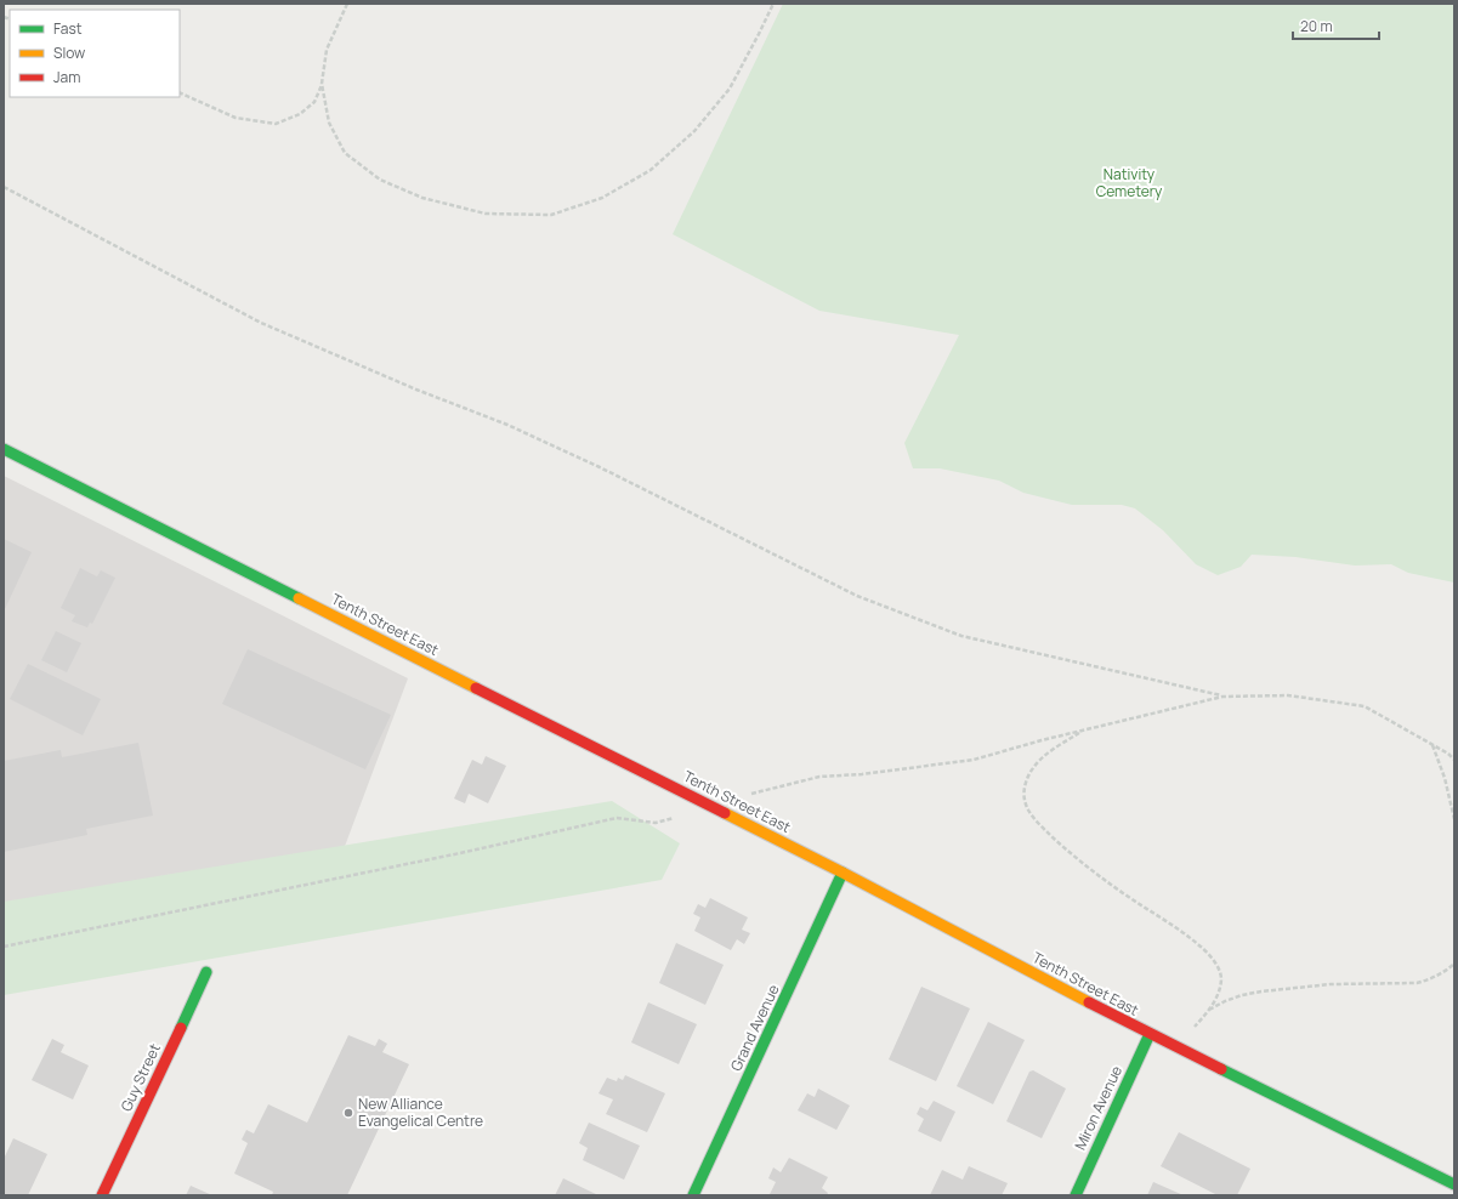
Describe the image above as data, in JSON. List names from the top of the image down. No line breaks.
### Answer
{"streets":{"street":["Tenth Street East","Grand Avenue","Guy Street","Miron Avenue"]},"crossings":[["Tenth Street East","Grand Avenue"],["Tenth Street East","Miron Avenue"]],"parks":["Nativity Cemetery"],"places":["New Alliance Evangelical Centre"],"legend":["Fast","Slow","Jam"],"scale_bar":"20 m"}
